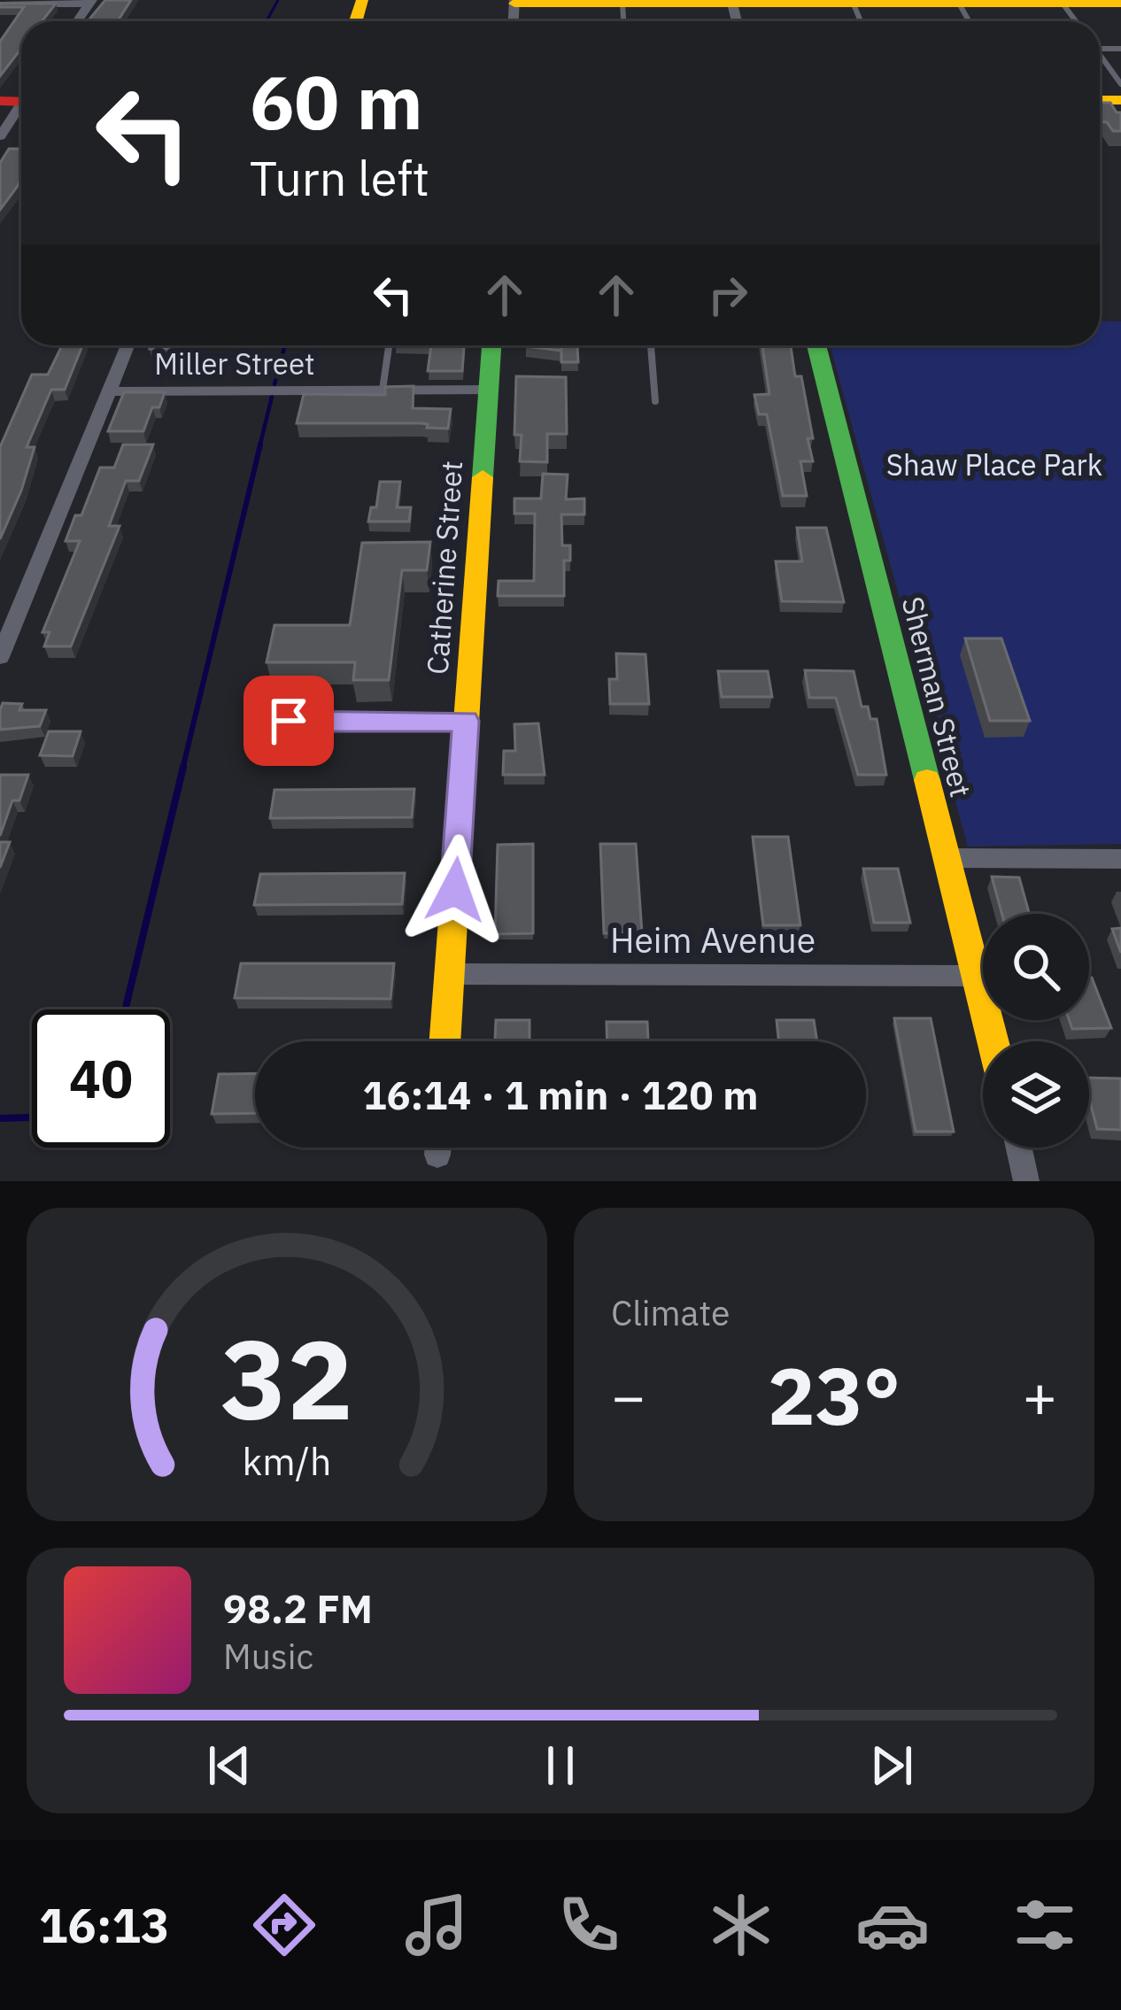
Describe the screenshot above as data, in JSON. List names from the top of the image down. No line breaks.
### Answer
{"streets":{"street":["Miller Street","Catherine Street","Sherman Street","Heim Avenue"]},"crossings":[["Miller Street","Catherine Street"],["Catherine Street","Heim Avenue"],["Sherman Street","Heim Avenue"]],"parks":["Shaw Place Park"],"page":{"turn":["60 m","Turn left"],"limit":"40","trip":"16:14 · 1 min · 120 m","tile":"Climate","heat":["−","23°","+"],"song":["98.2 FM","Music"],"tabs":"16:13","gauge":["32","km/h"]}}
